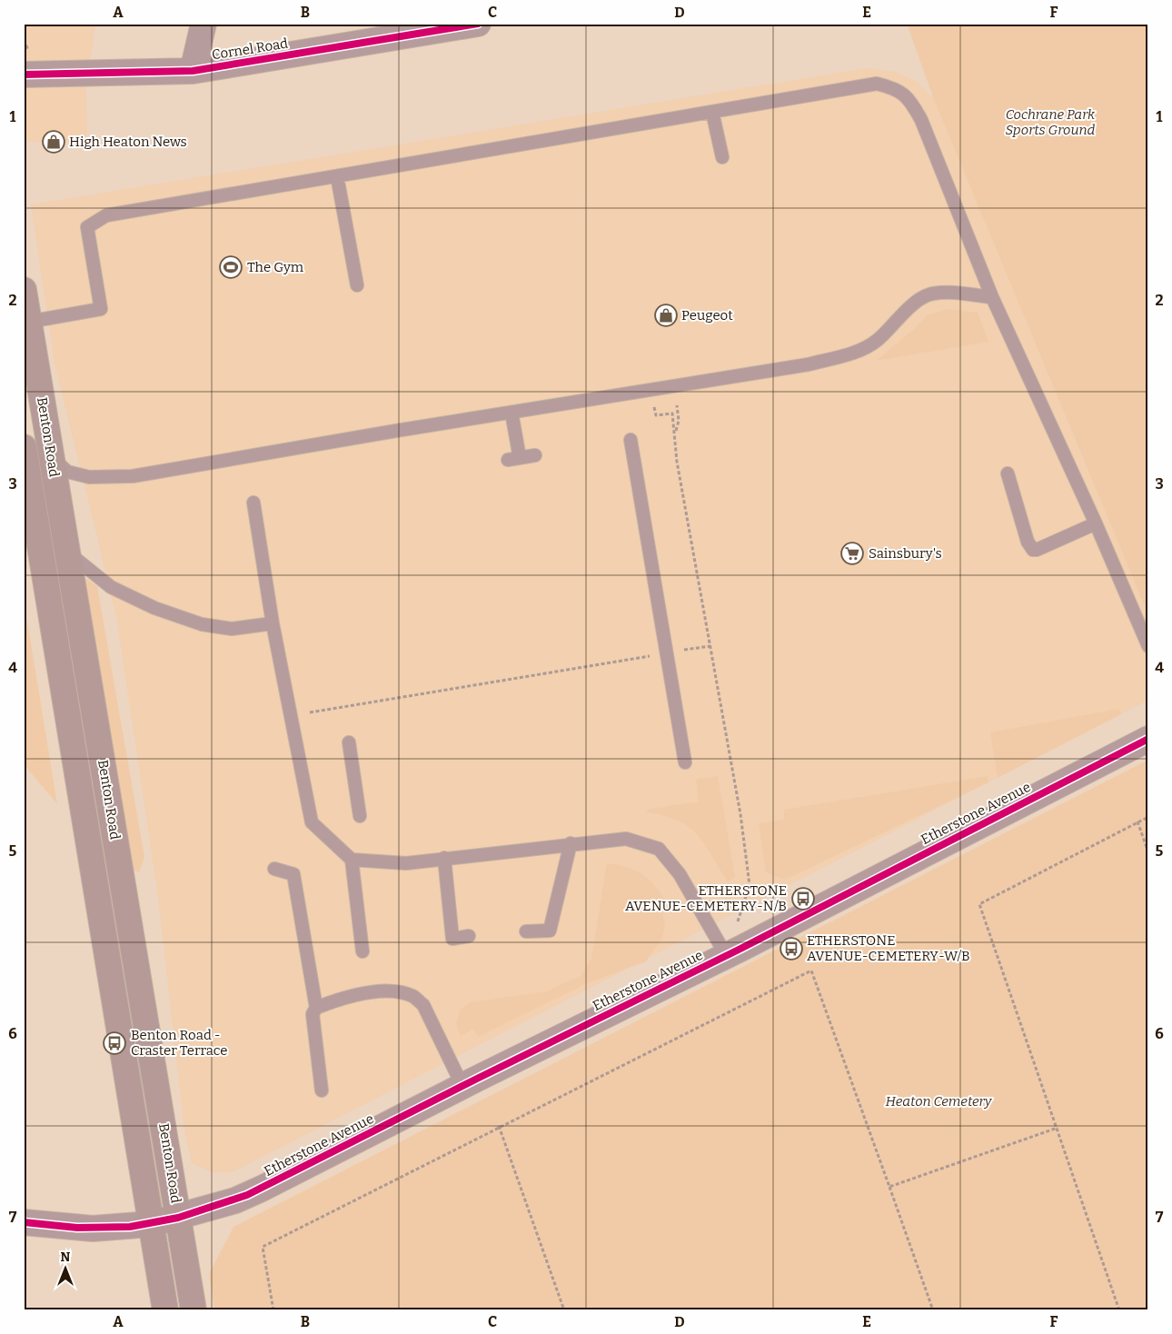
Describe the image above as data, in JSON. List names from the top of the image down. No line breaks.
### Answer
{"streets":{"main road":["Benton Road"],"street":["Cornel Road","Etherstone Avenue"]},"crossings":[["Benton Road","Etherstone Avenue"]],"parks":["Cochrane Park Sports Ground","Heaton Cemetery"],"places":{"shop":["High Heaton News","Peugeot"],"sports":["The Gym"],"supermarket":["Sainsbury's"],"bus stop":["ETHERSTONE AVENUE-CEMETERY-N/B","ETHERSTONE AVENUE-CEMETERY-W/B","Benton Road - Craster Terrace"]},"north":"top","grid":{"columns":["A","B","C","D","E","F"],"rows":["1","2","3","4","5","6","7"]}}
